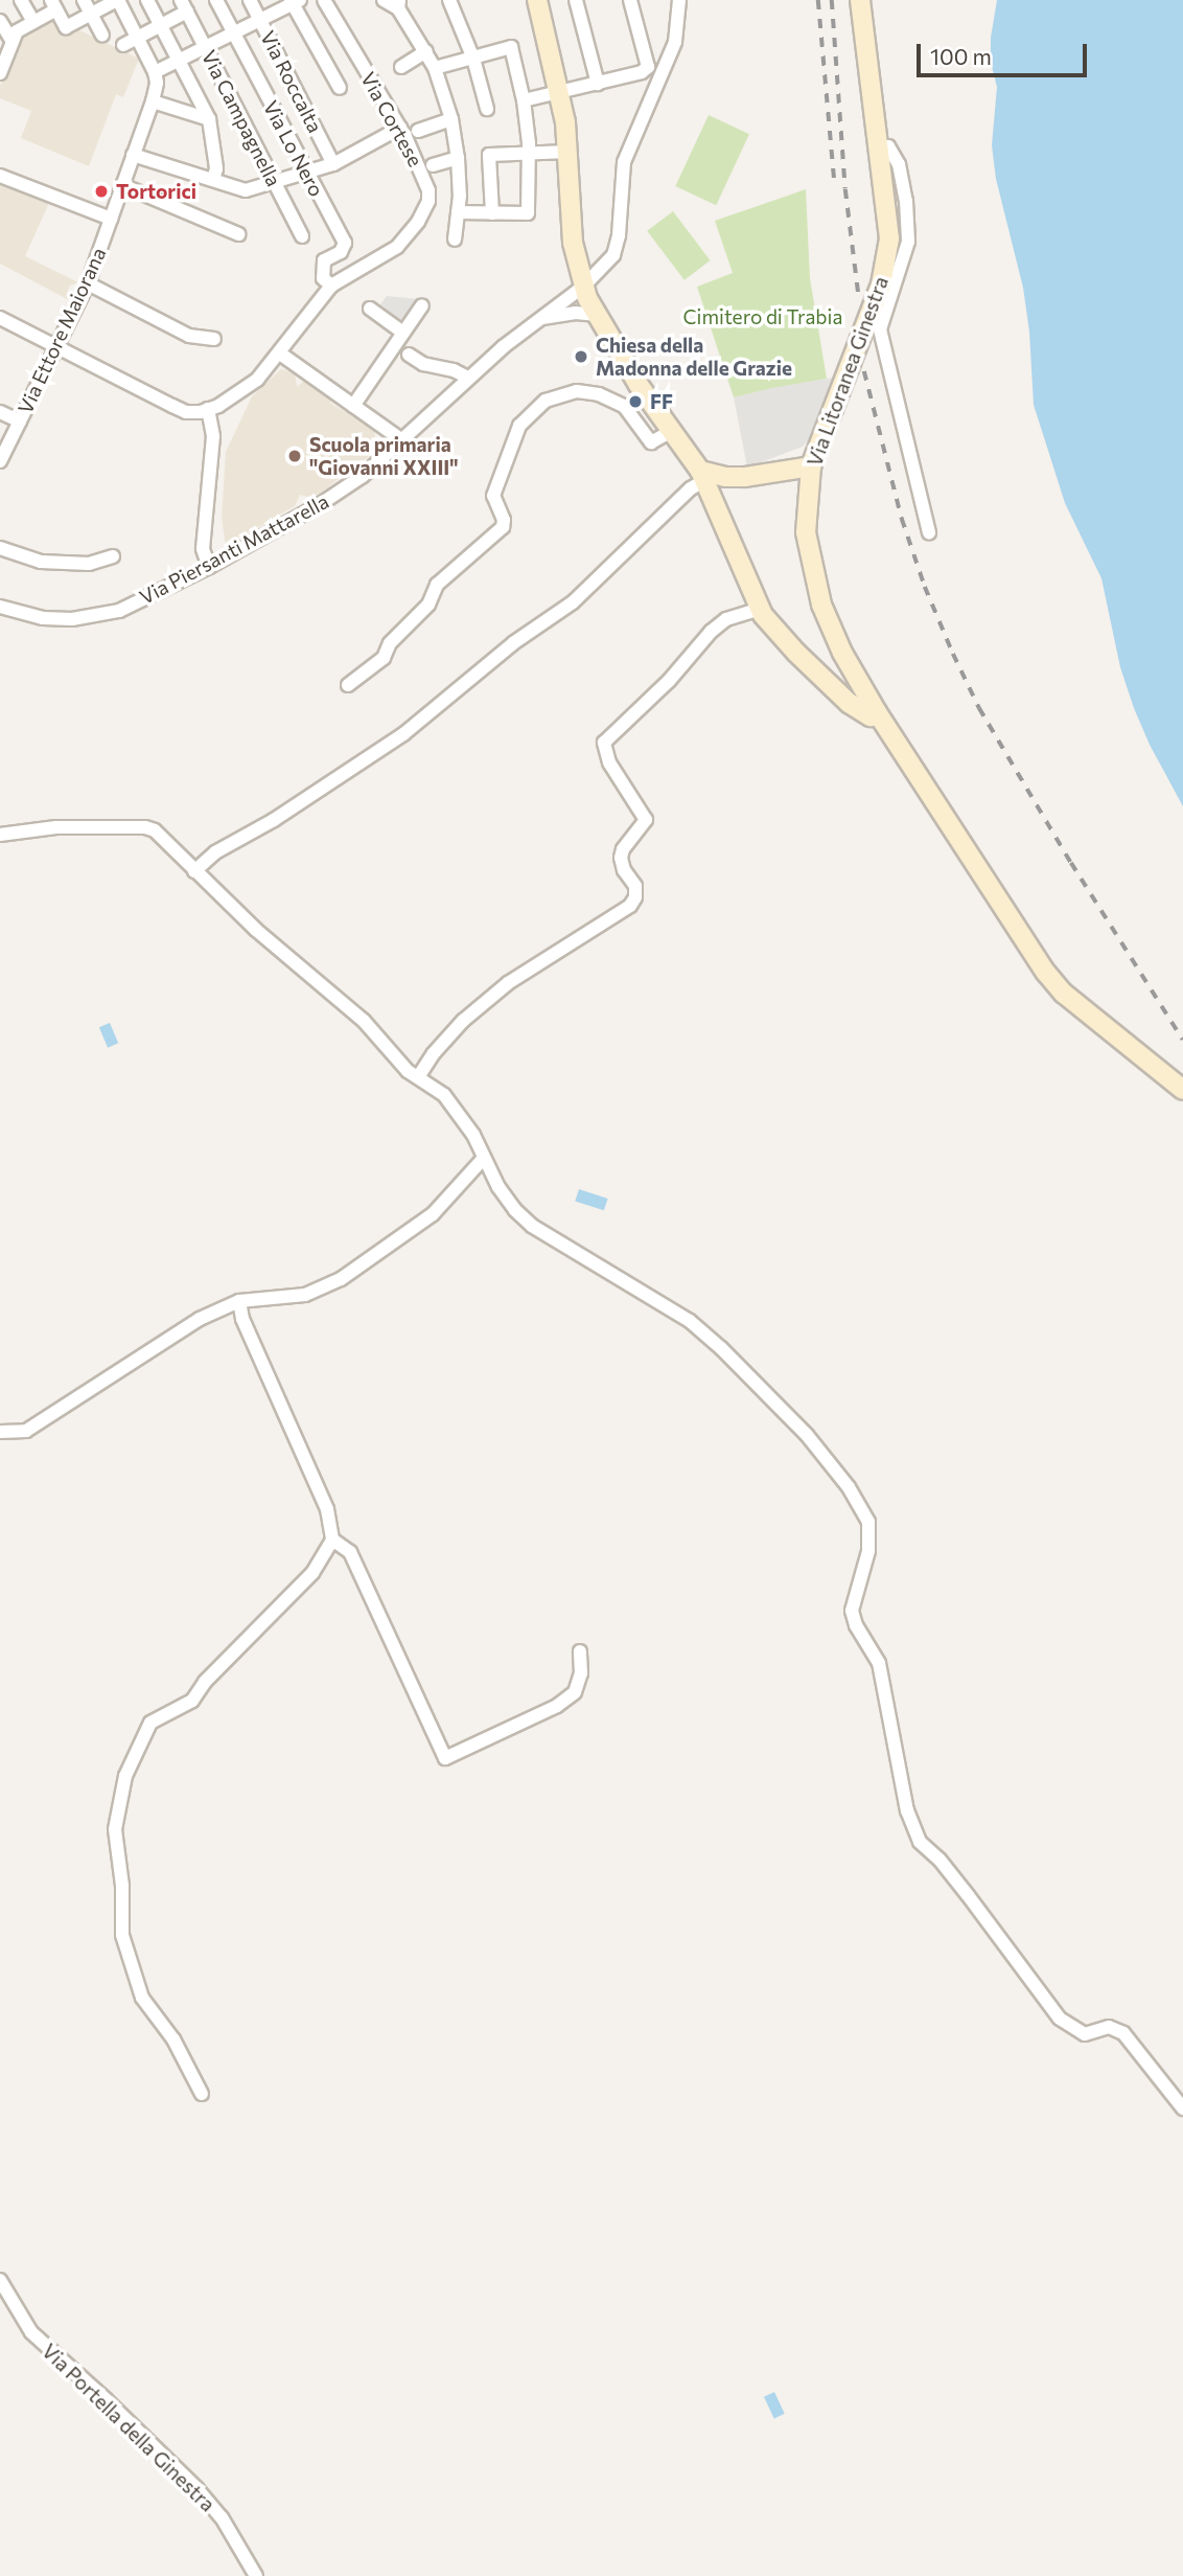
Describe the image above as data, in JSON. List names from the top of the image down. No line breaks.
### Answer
{"streets":{"main road":["Via Litoranea Ginestra"],"street":["Via Roccalta","Via Campagnella","Via Cortese","Via Lo Nero","Via Ettore Maiorana","Via Piersanti Mattarella","Via Portella della Ginestra"]},"crossings":[["Via Cortese","Via Lo Nero"]],"parks":["Cimitero di Trabia"],"places":["Tortorici","Chiesa della Madonna delle Grazie","FF","Scuola primaria \"Giovanni XXIII\""],"scale_bar":"100 m"}
